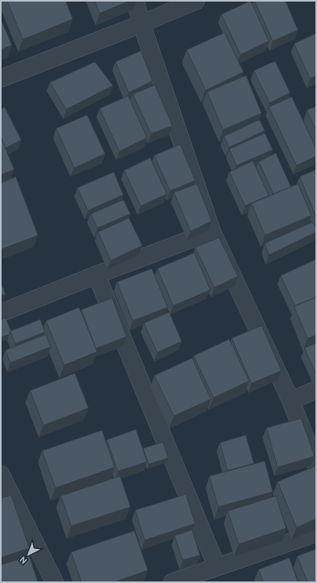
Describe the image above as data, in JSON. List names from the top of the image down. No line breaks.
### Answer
{"north":"bottom left"}
